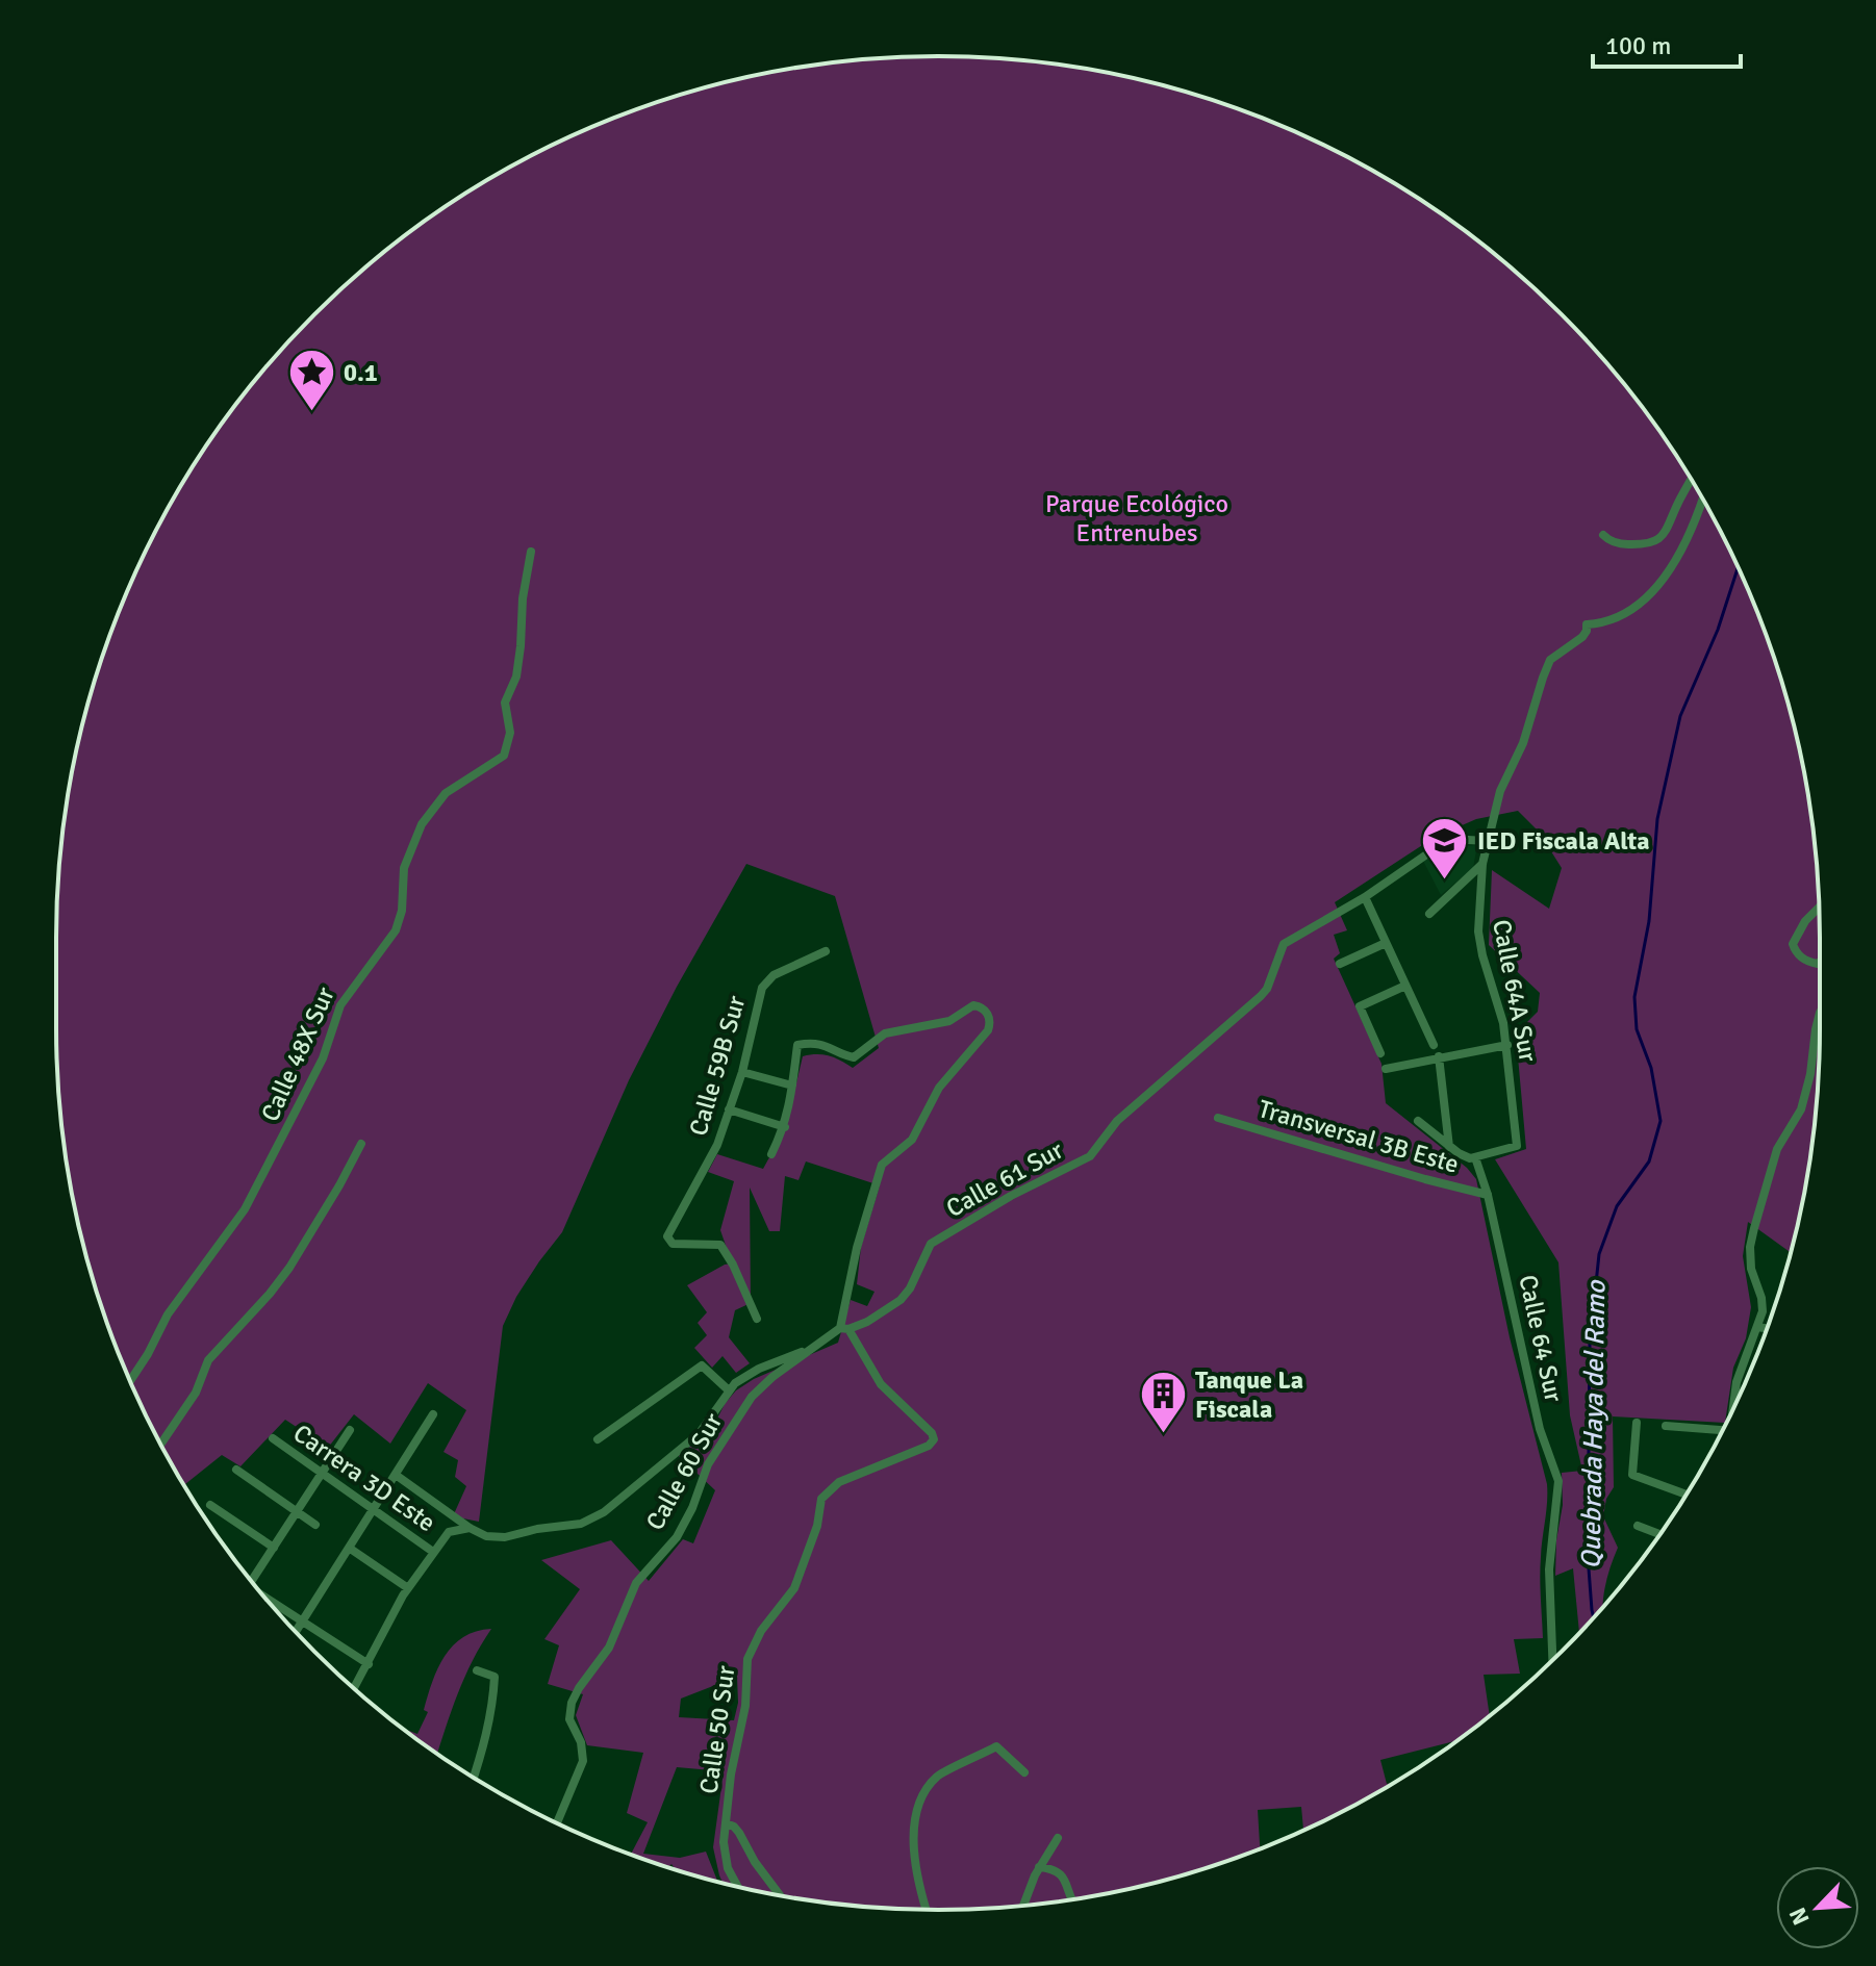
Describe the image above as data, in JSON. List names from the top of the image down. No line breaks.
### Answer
{"streets":{"street":["Calle 64A Sur","Calle 48X Sur","Calle 59B Sur","Transversal 3B Este","Calle 61 Sur","Calle 64 Sur","Calle 60 Sur","Carrera 3D Este","Calle 50 Sur"]},"crossings":[["Calle 64A Sur","Calle 64 Sur"],["Transversal 3B Este","Calle 64 Sur"],["Calle 61 Sur","Calle 60 Sur"],["Calle 61 Sur","Calle 50 Sur"],["Calle 60 Sur","Calle 50 Sur"]],"water":["Quebrada Haya del Ramo"],"parks":["Parque Ecológico Entrenubes"],"places":{"place":["0.1"],"school or university":["IED Fiscala Alta"],"building":["Tanque La Fiscala"]},"scale_bar":"100 m","north":"bottom left"}
